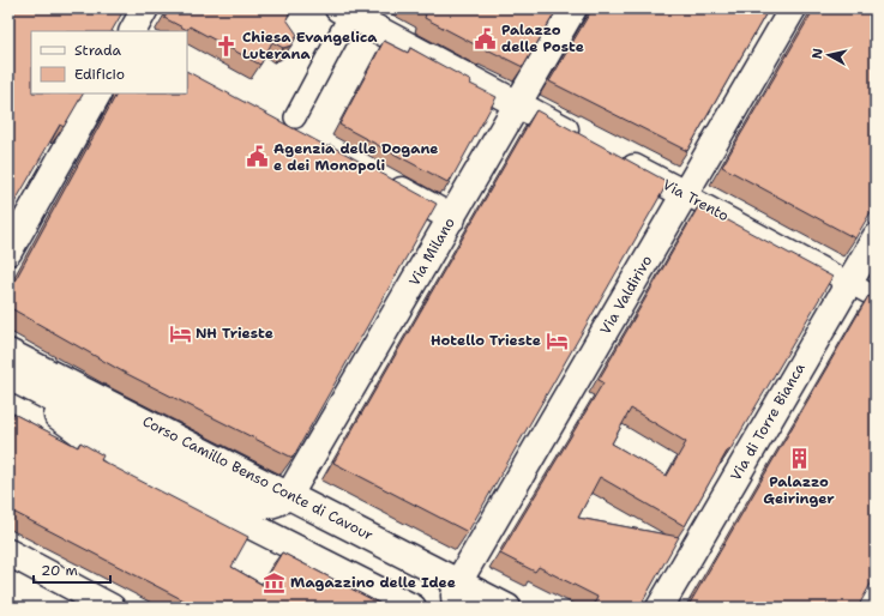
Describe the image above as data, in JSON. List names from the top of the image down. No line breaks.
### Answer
{"streets":{"main road":["Via Trento","Via Milano","Via Valdirivo","Via di Torre Bianca","Corso Camillo Benso Conte di Cavour"]},"crossings":[["Via Trento","Via Valdirivo"],["Via Trento","Via di Torre Bianca"],["Via Milano","Corso Camillo Benso Conte di Cavour"],["Via Valdirivo","Corso Camillo Benso Conte di Cavour"]],"places":{"public building":["Palazzo delle Poste","Agenzia delle Dogane e dei Monopoli"],"church":["Chiesa Evangelica Luterana"],"hotel":["NH Trieste","Hotello Trieste"],"building":["Palazzo Geiringer"],"museum":["Magazzino delle Idee"]},"legend":["Strada","Edificio"],"scale_bar":"20 m","north":"left"}
